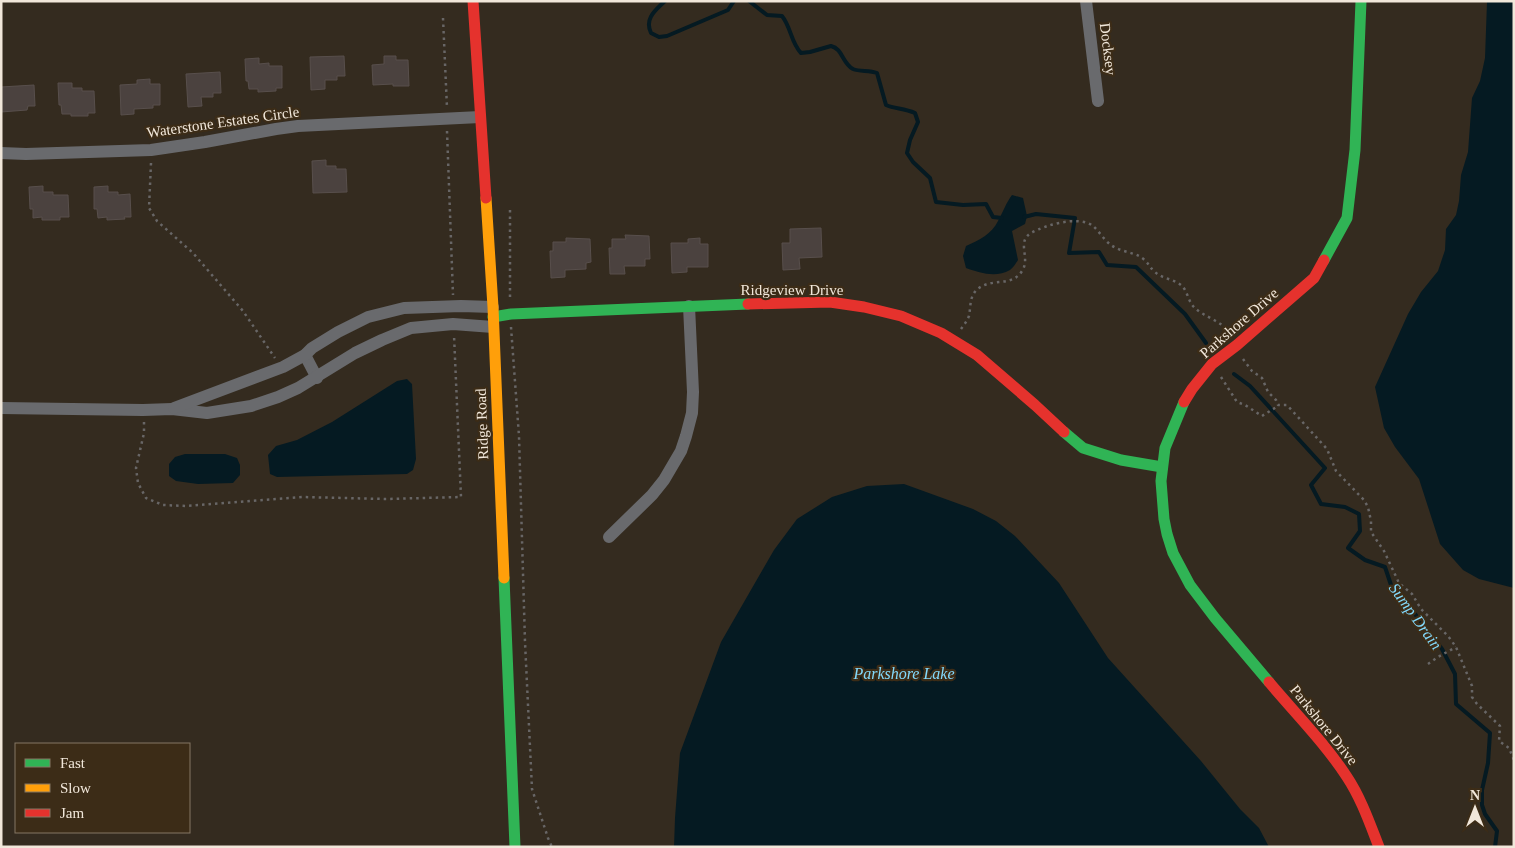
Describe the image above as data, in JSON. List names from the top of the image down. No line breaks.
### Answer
{"streets":{"street":["Docksey","Waterstone Estates Circle","Ridgeview Drive","Parkshore Drive","Ridge Road"]},"crossings":[["Waterstone Estates Circle","Ridge Road"],["Ridgeview Drive","Parkshore Drive"],["Ridgeview Drive","Ridge Road"]],"water":["Sump Drain","Parkshore Lake"],"legend":["Fast","Slow","Jam"],"north":"top"}
